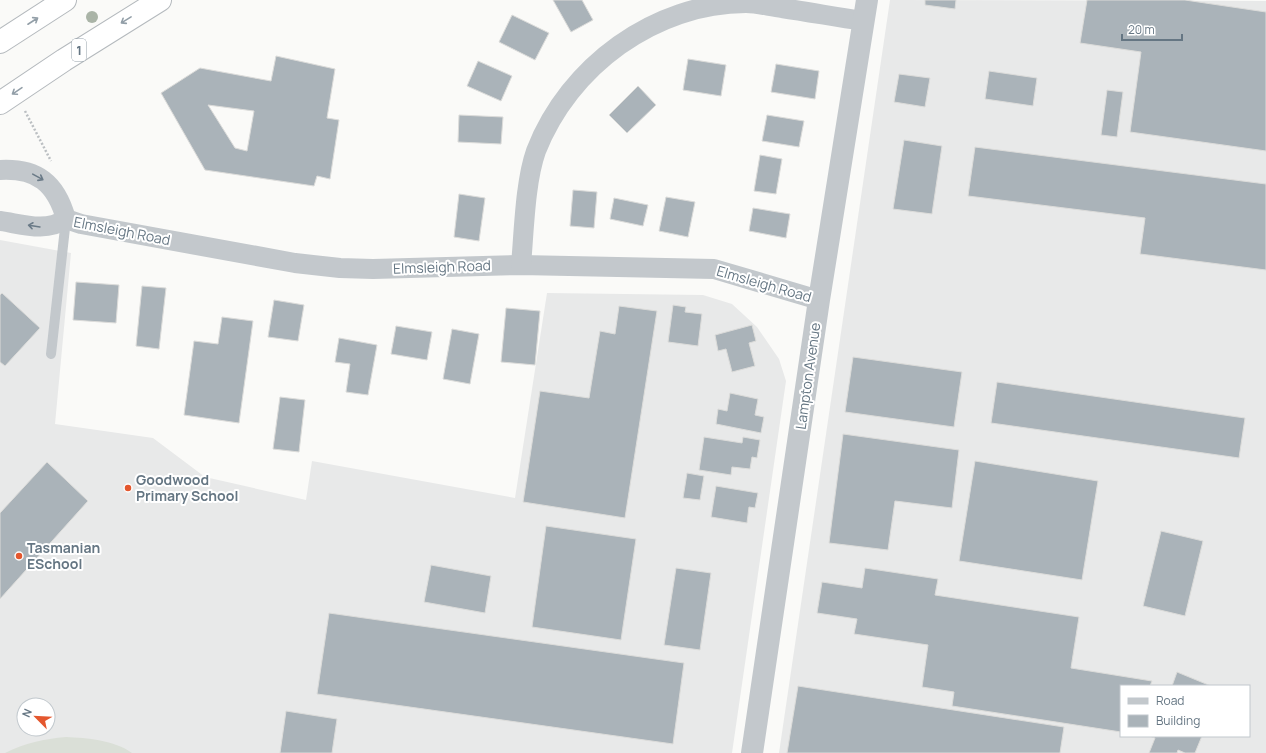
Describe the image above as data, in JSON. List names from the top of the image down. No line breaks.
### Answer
{"streets":{"highway":["1"],"street":["Elmsleigh Road","Lampton Avenue"]},"crossings":[["Elmsleigh Road","Lampton Avenue"]],"places":["Goodwood Primary School","Tasmanian ESchool"],"legend":["Road","Building"],"scale_bar":"20 m","north":"top left"}
